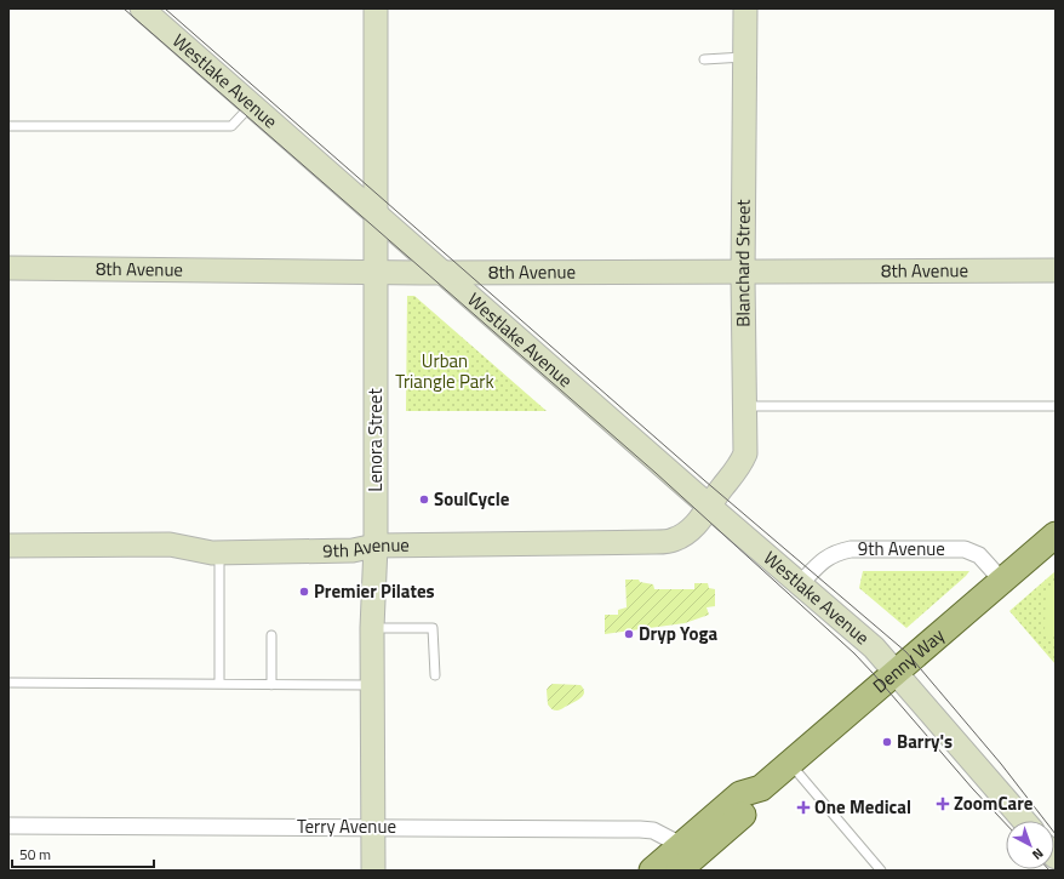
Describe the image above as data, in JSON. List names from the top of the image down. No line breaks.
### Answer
{"streets":{"main road":["Westlake Avenue","Blanchard Street","8th Avenue","Lenora Street","9th Avenue","Denny Way"],"street":["Terry Avenue"]},"crossings":[["Westlake Avenue","Blanchard Street"],["Westlake Avenue","8th Avenue"],["Westlake Avenue","Lenora Street"],["Westlake Avenue","9th Avenue"],["Westlake Avenue","Denny Way"],["Blanchard Street","8th Avenue"],["Blanchard Street","9th Avenue"],["8th Avenue","Lenora Street"],["Lenora Street","9th Avenue"],["Lenora Street","Terry Avenue"],["9th Avenue","Denny Way"],["Denny Way","Terry Avenue"]],"parks":["Urban Triangle Park"],"places":{"other":["SoulCycle","Premier Pilates","Dryp Yoga","Barry's"],"health":["ZoomCare","One Medical"]},"scale_bar":"50 m","north":"bottom right"}
